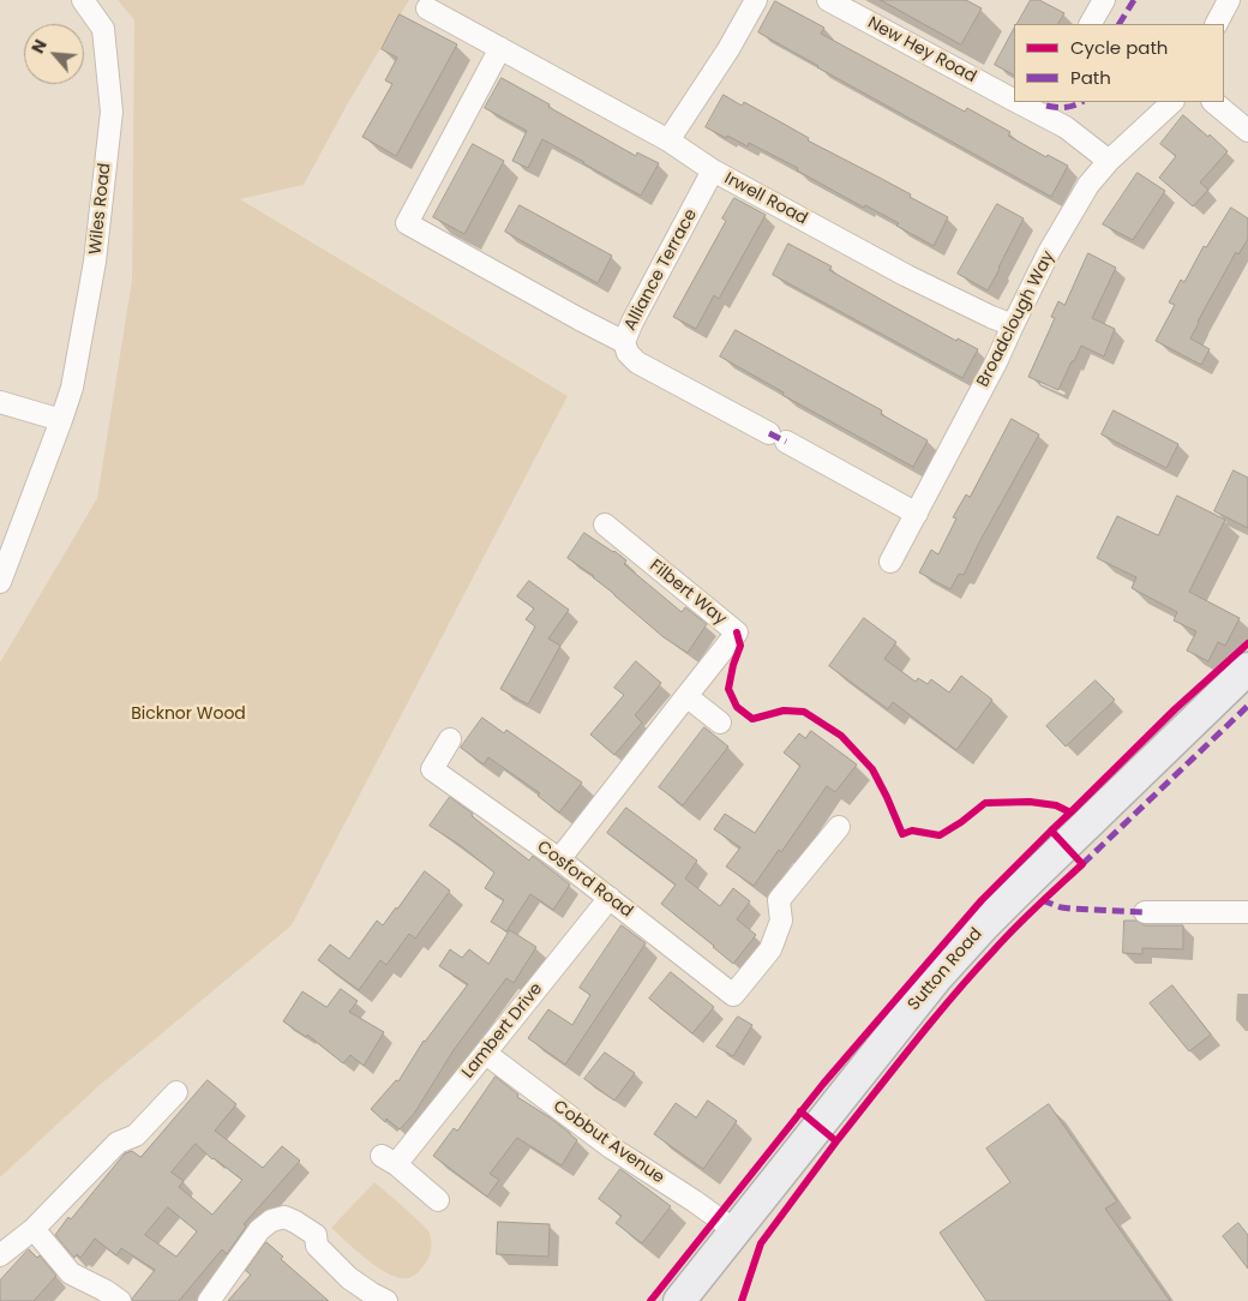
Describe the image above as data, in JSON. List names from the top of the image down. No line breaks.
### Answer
{"streets":{"main road":["Sutton Road"],"street":["New Hey Road","Irwell Road","Wiles Road","Alliance Terrace","Broadclough Way","Filbert Way","Cosford Road","Lambert Drive","Cobbut Avenue"]},"crossings":[["New Hey Road","Broadclough Way"],["Irwell Road","Alliance Terrace"],["Irwell Road","Broadclough Way"],["Alliance Terrace","Broadclough Way"],["Filbert Way","Cosford Road"],["Cosford Road","Lambert Drive"],["Sutton Road","Cobbut Avenue"],["Lambert Drive","Cobbut Avenue"]],"parks":["Bicknor Wood"],"legend":["Cycle path","Path"],"north":"top left"}
